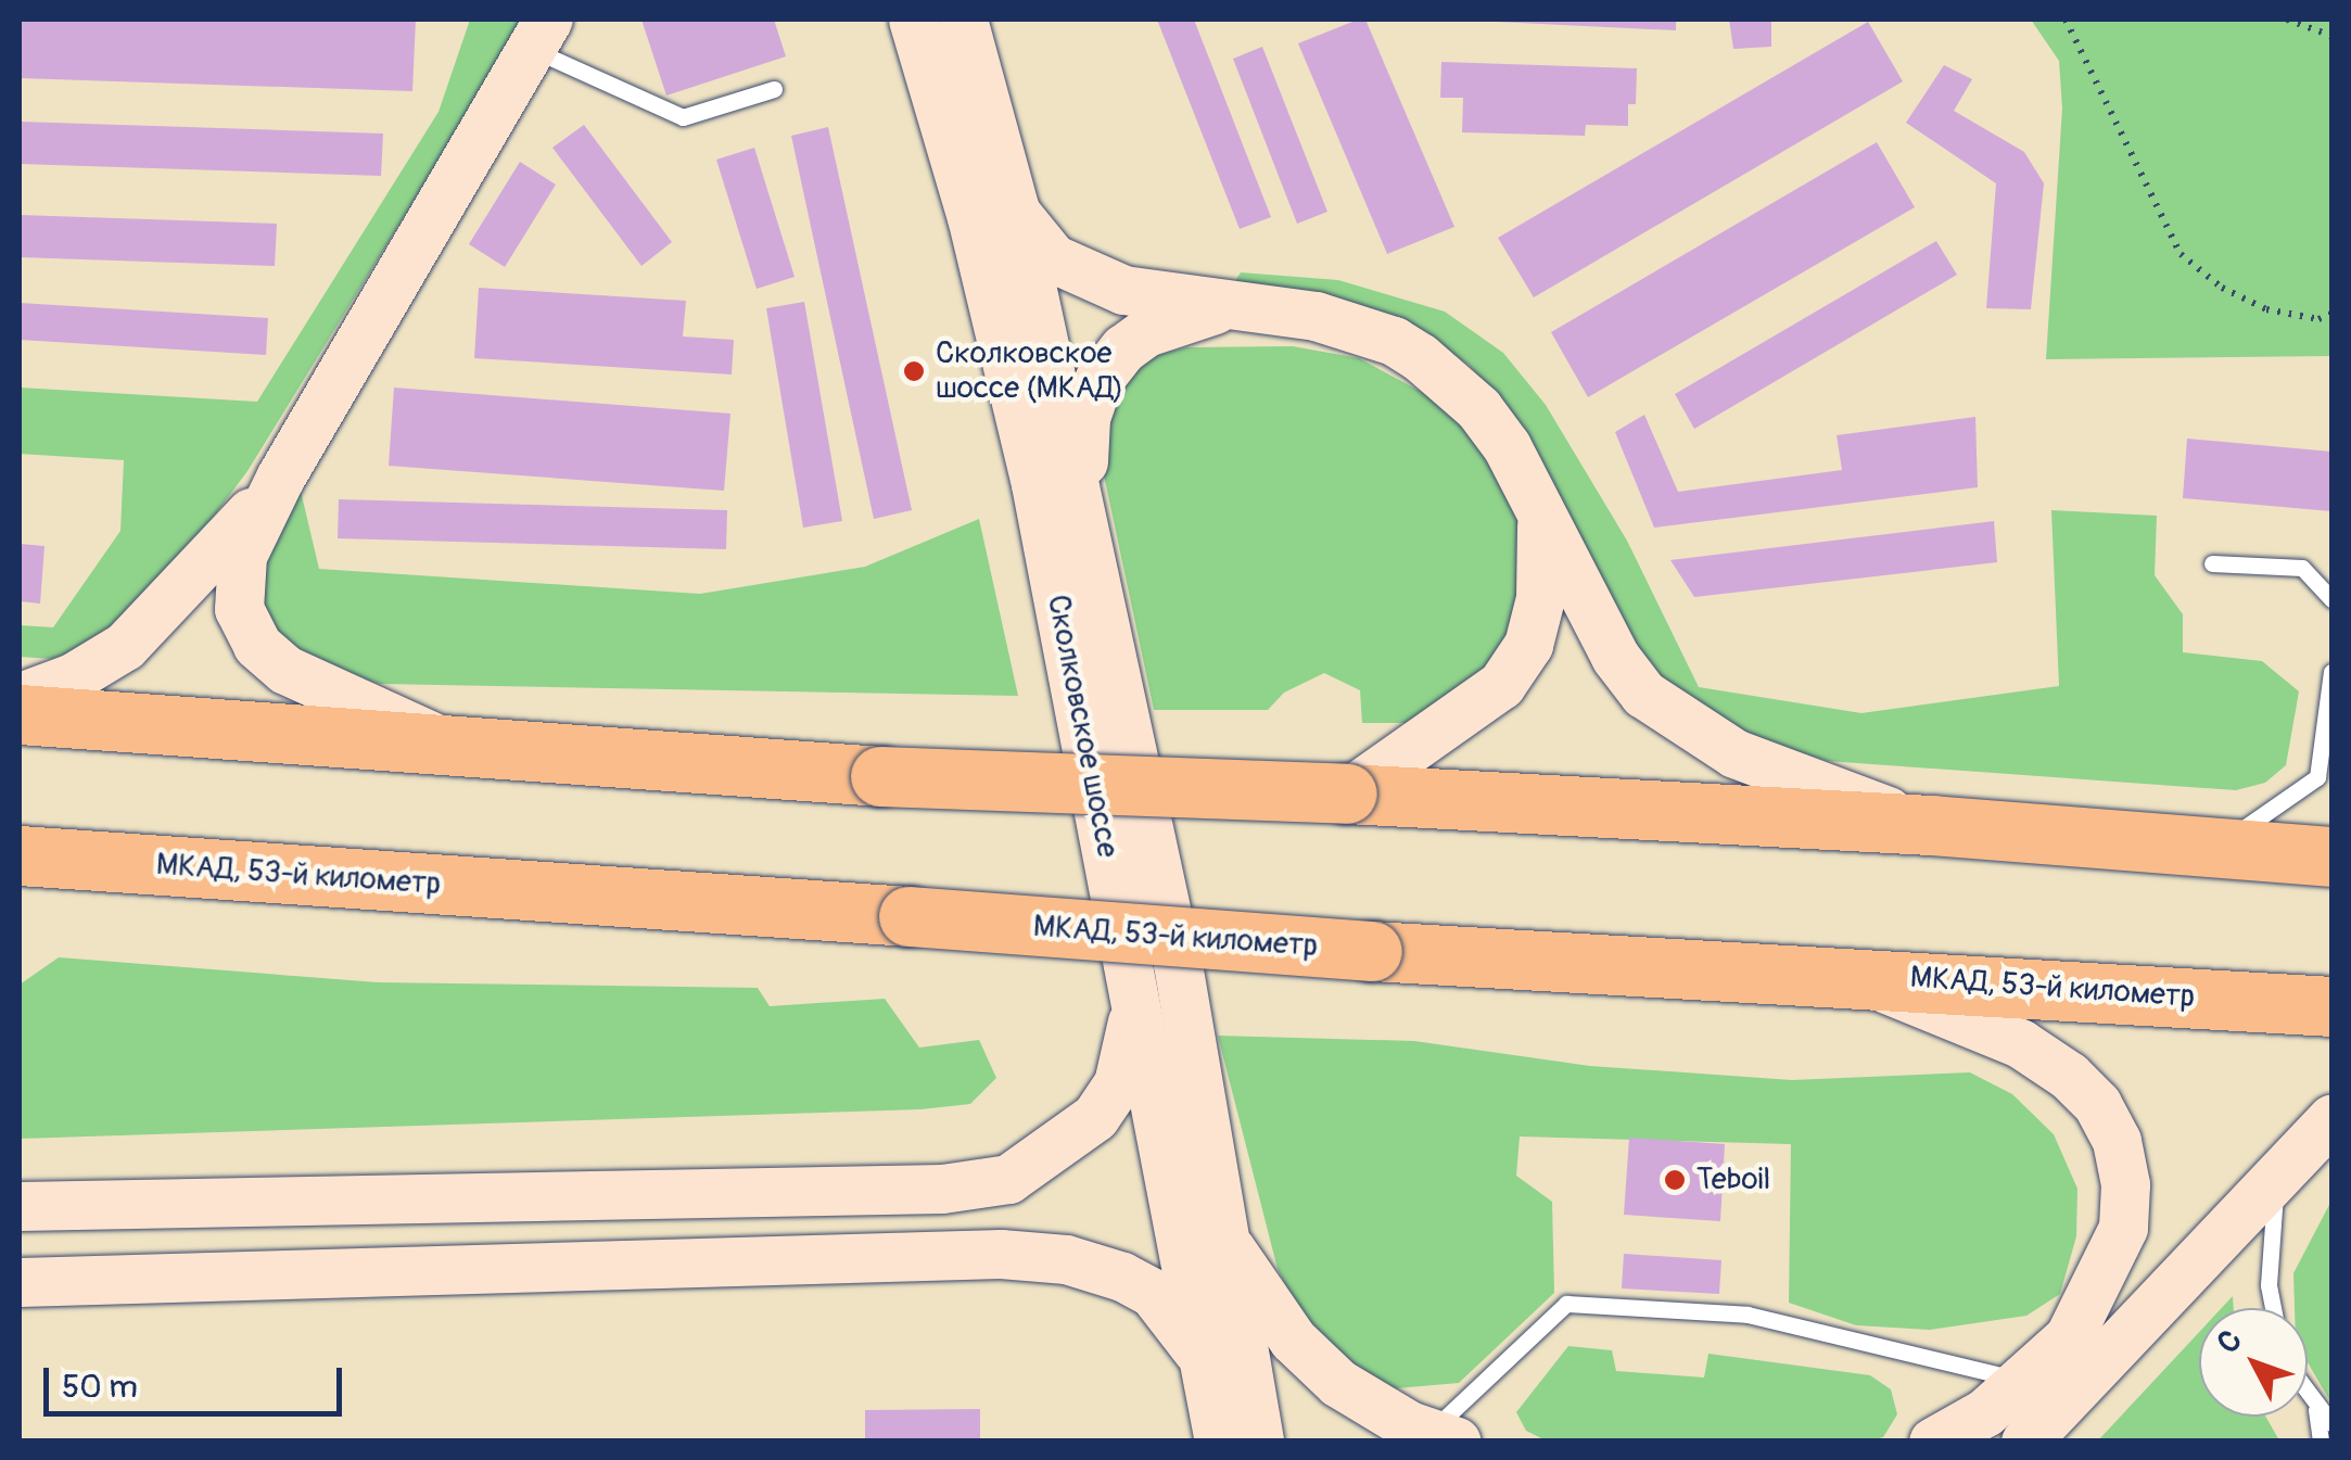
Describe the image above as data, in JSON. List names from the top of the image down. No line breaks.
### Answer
{"streets":{"highway":["МКАД, 53-й километр"],"main road":["Сколковское шоссе"]},"places":["Сколковское шоссе (МКАД)","Teboil"],"scale_bar":"50 m","north":"top left"}
